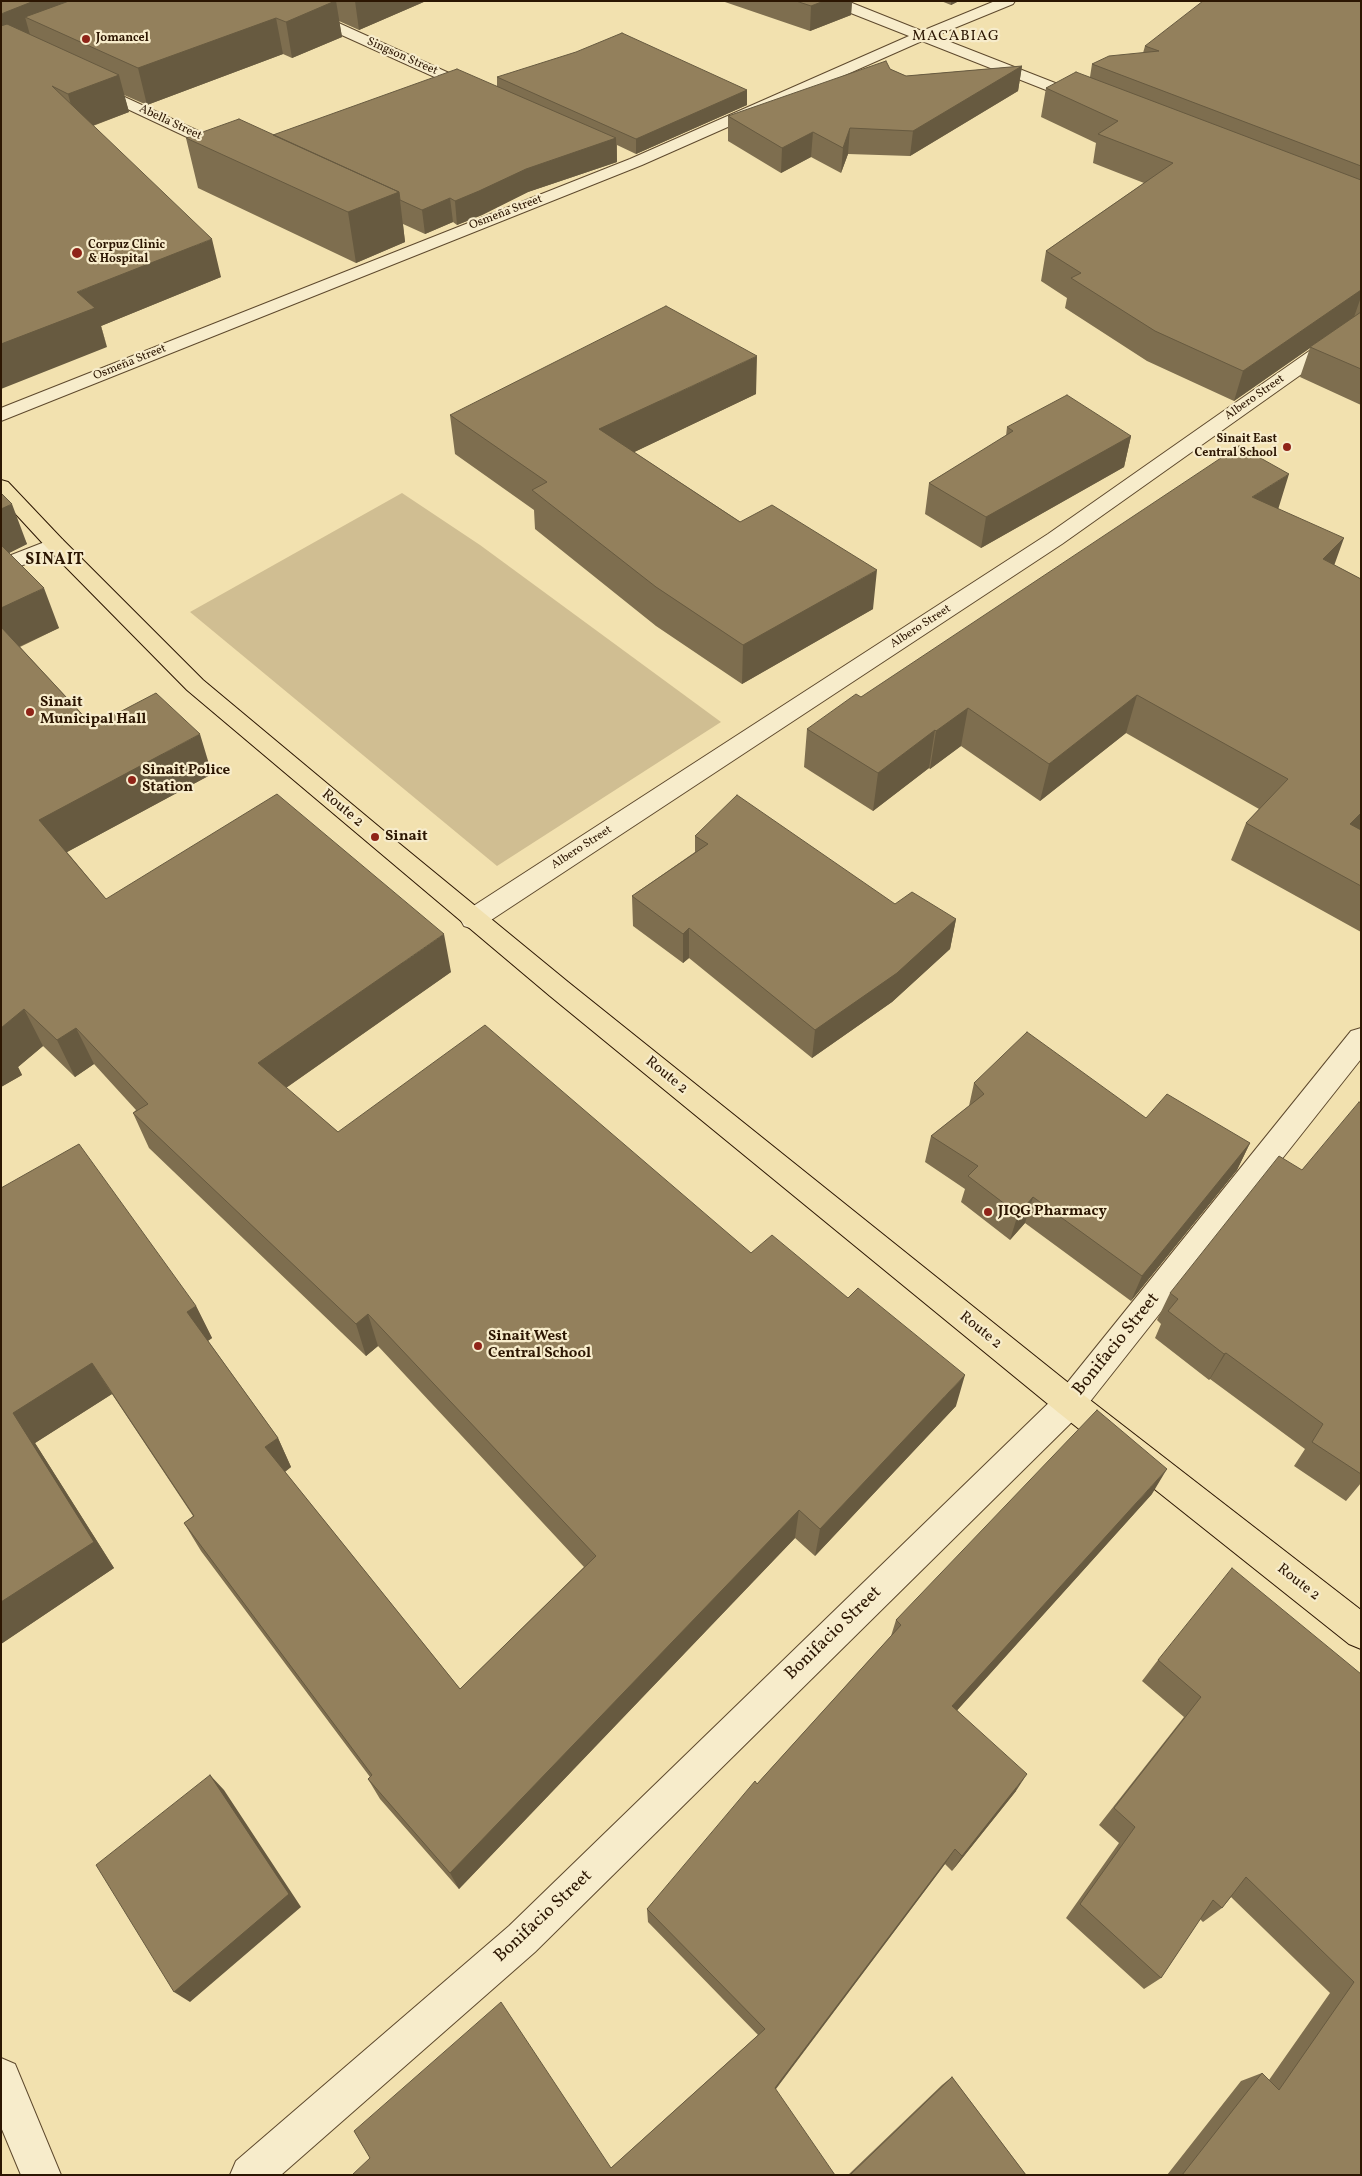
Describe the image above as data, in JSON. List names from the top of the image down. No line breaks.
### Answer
{"streets":{"highway":["Route 2"],"street":["Singson Street","Abella Street","Osmeña Street","Albero Street","Bonifacio Street"]},"crossings":[["Albero Street","Route 2"],["Route 2","Bonifacio Street"]],"districts":["MACABIAG","SINAIT"],"places":["Jomancel","Corpuz Clinic & Hospital","Sinait East Central School","Sinait Municipal Hall","Sinait Police Station","Sinait","JIQG Pharmacy","Sinait West Central School"]}
